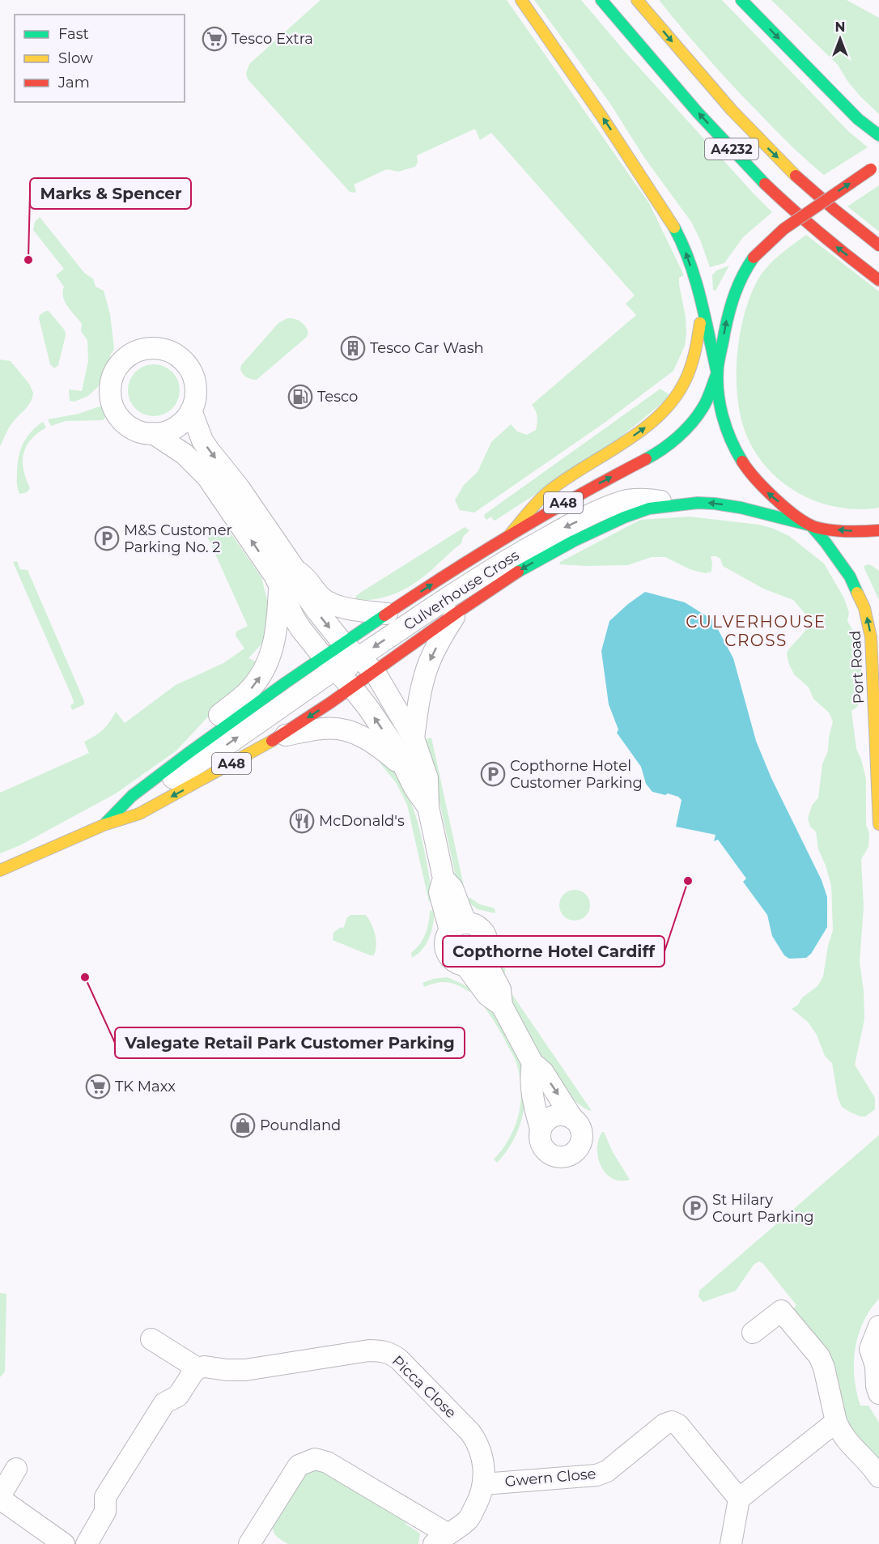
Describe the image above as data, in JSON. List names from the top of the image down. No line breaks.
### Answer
{"streets":{"main road":["A4232","A48","Port Road"],"street":["Culverhouse Cross","Picca Close","Gwern Close"]},"crossings":[["A48","Culverhouse Cross"],["A48","Port Road"],["Picca Close","Gwern Close"]],"one_way":["Port Road"],"districts":["CULVERHOUSE CROSS"],"places":{"supermarket":["Tesco Extra","TK Maxx"],"other":["Marks & Spencer","Copthorne Hotel Cardiff","Valegate Retail Park Customer Parking"],"building":["Tesco Car Wash"],"fuel station":["Tesco"],"parking":["M&S Customer Parking No. 2","Copthorne Hotel Customer Parking","St Hilary Court Parking"],"restaurant":["McDonald's"],"shop":["Poundland"]},"legend":["Fast","Slow","Jam"],"north":"top"}
